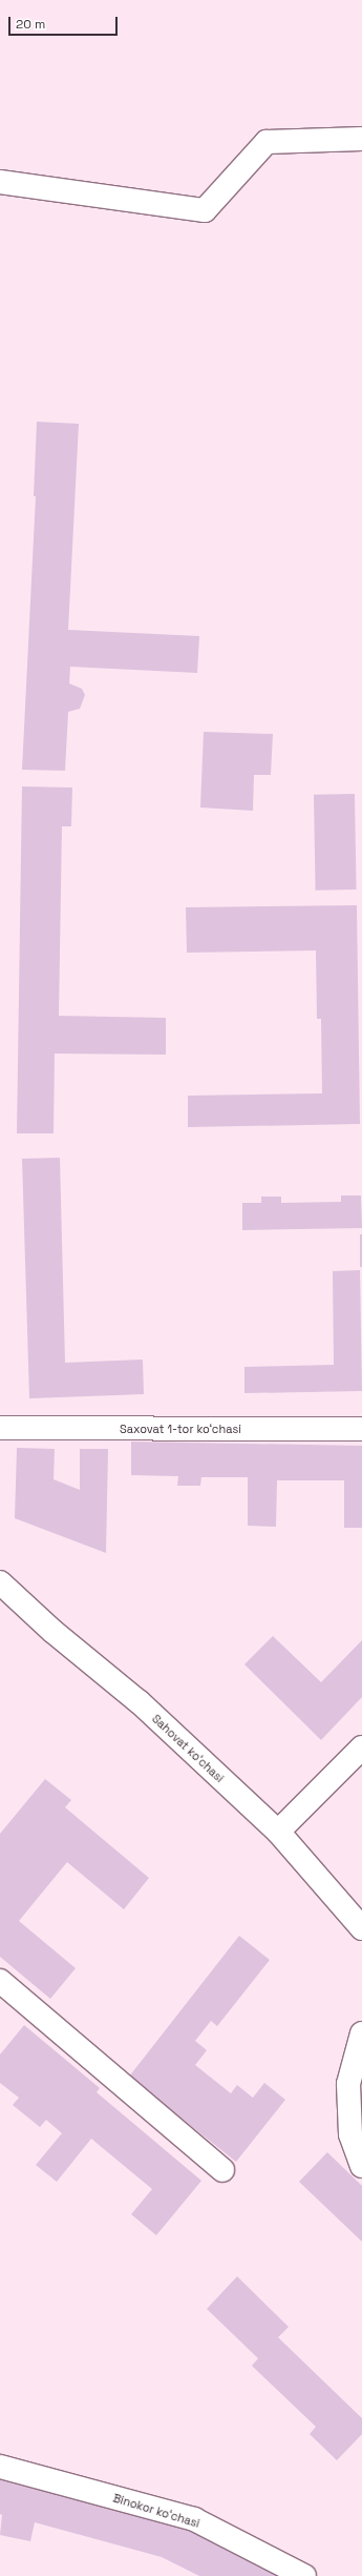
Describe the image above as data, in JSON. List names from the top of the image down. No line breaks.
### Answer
{"streets":{"street":["Saxovat 1-tor koʻchasi","Sahovat koʻchasi","Binokor koʻchasi"]},"scale_bar":"20 m"}
